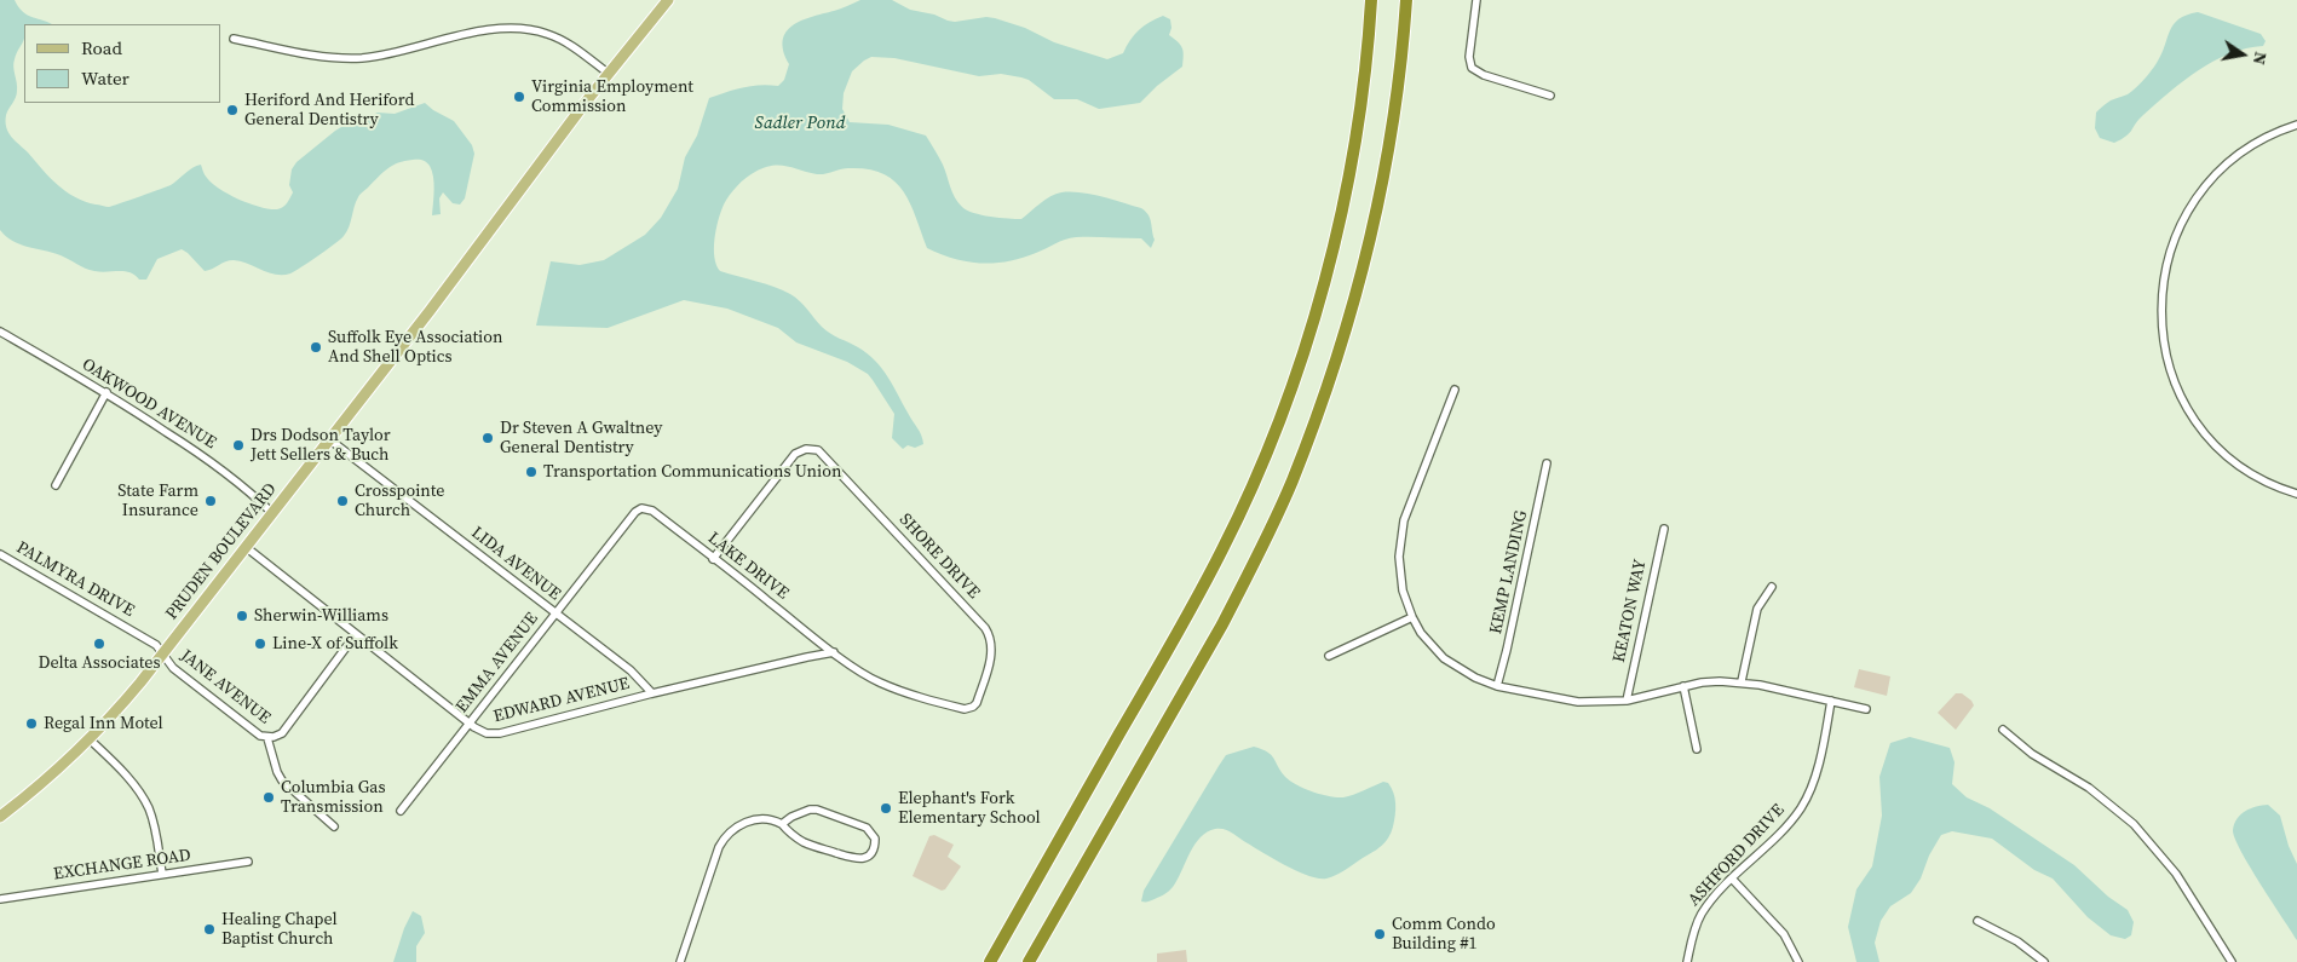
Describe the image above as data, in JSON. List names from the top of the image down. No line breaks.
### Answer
{"streets":{"main road":["PRUDEN BOULEVARD"],"street":["OAKWOOD AVENUE","SHORE DRIVE","LIDA AVENUE","LAKE DRIVE","KEMP LANDING","PALMYRA DRIVE","KEATON WAY","EMMA AVENUE","JANE AVENUE","EDWARD AVENUE","ASHFORD DRIVE","EXCHANGE ROAD"]},"crossings":[["OAKWOOD AVENUE","PRUDEN BOULEVARD"],["PRUDEN BOULEVARD","LIDA AVENUE"],["PRUDEN BOULEVARD","PALMYRA DRIVE"],["PRUDEN BOULEVARD","JANE AVENUE"],["PRUDEN BOULEVARD","EDWARD AVENUE"],["SHORE DRIVE","LAKE DRIVE"],["SHORE DRIVE","EDWARD AVENUE"],["LIDA AVENUE","EMMA AVENUE"],["LIDA AVENUE","EDWARD AVENUE"],["LAKE DRIVE","EMMA AVENUE"],["LAKE DRIVE","EDWARD AVENUE"],["PALMYRA DRIVE","JANE AVENUE"],["EMMA AVENUE","EDWARD AVENUE"]],"water":["Sadler Pond"],"places":["Virginia Employment Commission","Heriford And Heriford General Dentistry","Suffolk Eye Association And Shell Optics","Dr Steven A Gwaltney General Dentistry","Drs Dodson Taylor Jett Sellers & Buch","Transportation Communications Union","State Farm Insurance","Crosspointe Church","Sherwin-Williams","Delta Associates","Line-X of Suffolk","Regal Inn Motel","Columbia Gas Transmission","Elephant's Fork Elementary School","Healing Chapel Baptist Church","Comm Condo Building #1"],"legend":["Road","Water"],"north":"right"}
